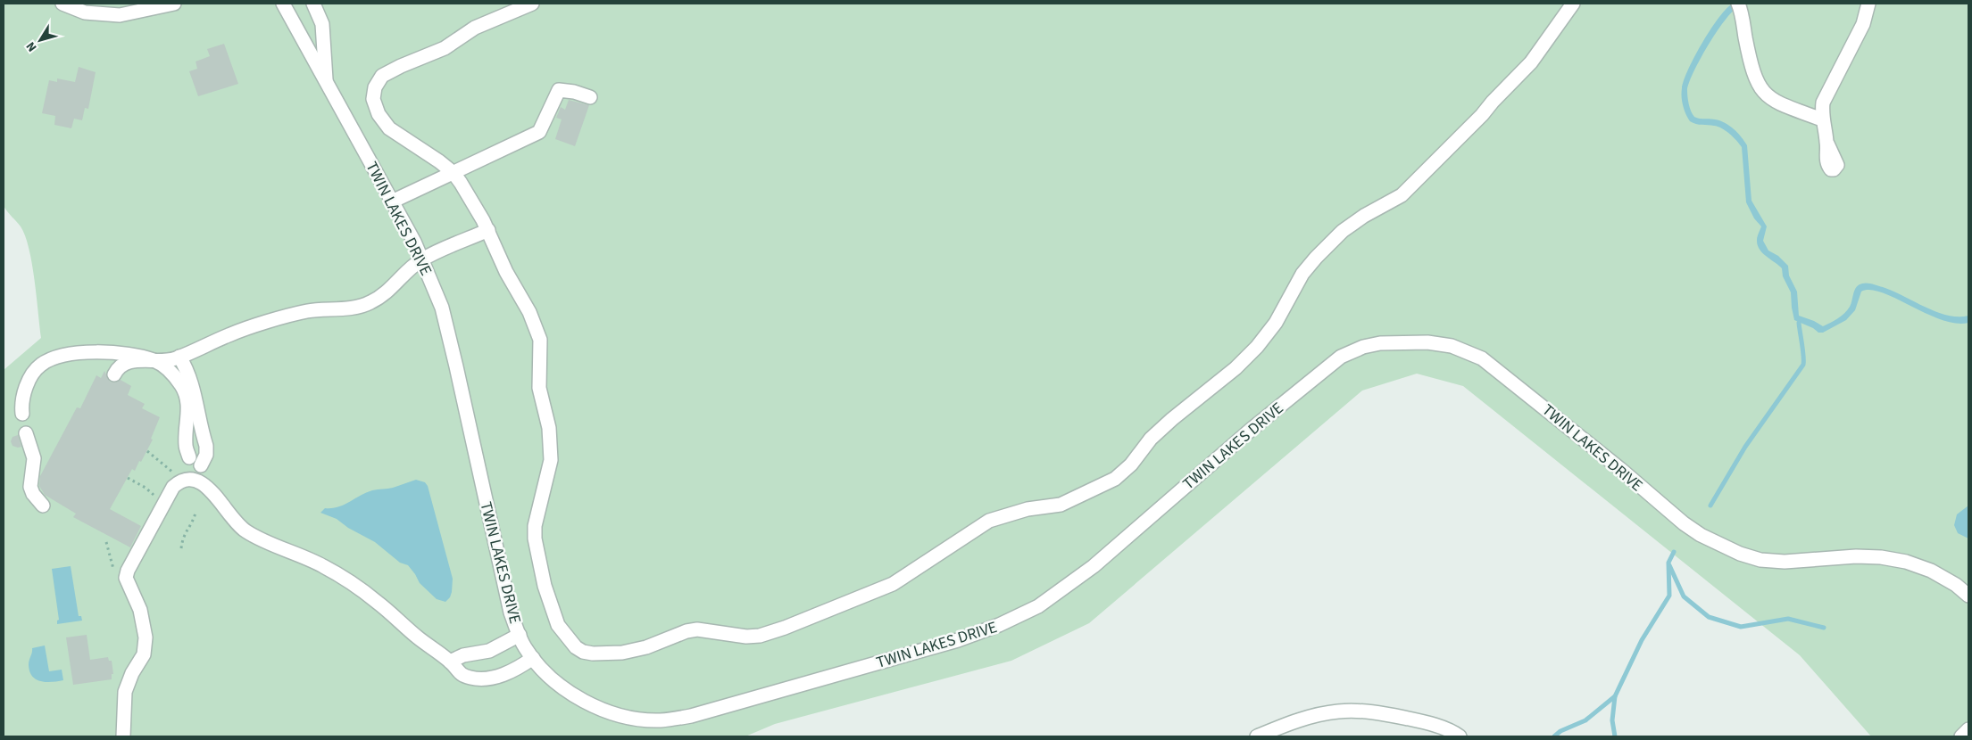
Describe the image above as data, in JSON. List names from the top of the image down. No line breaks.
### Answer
{"streets":{"street":["TWIN LAKES DRIVE"]},"north":"bottom left"}
